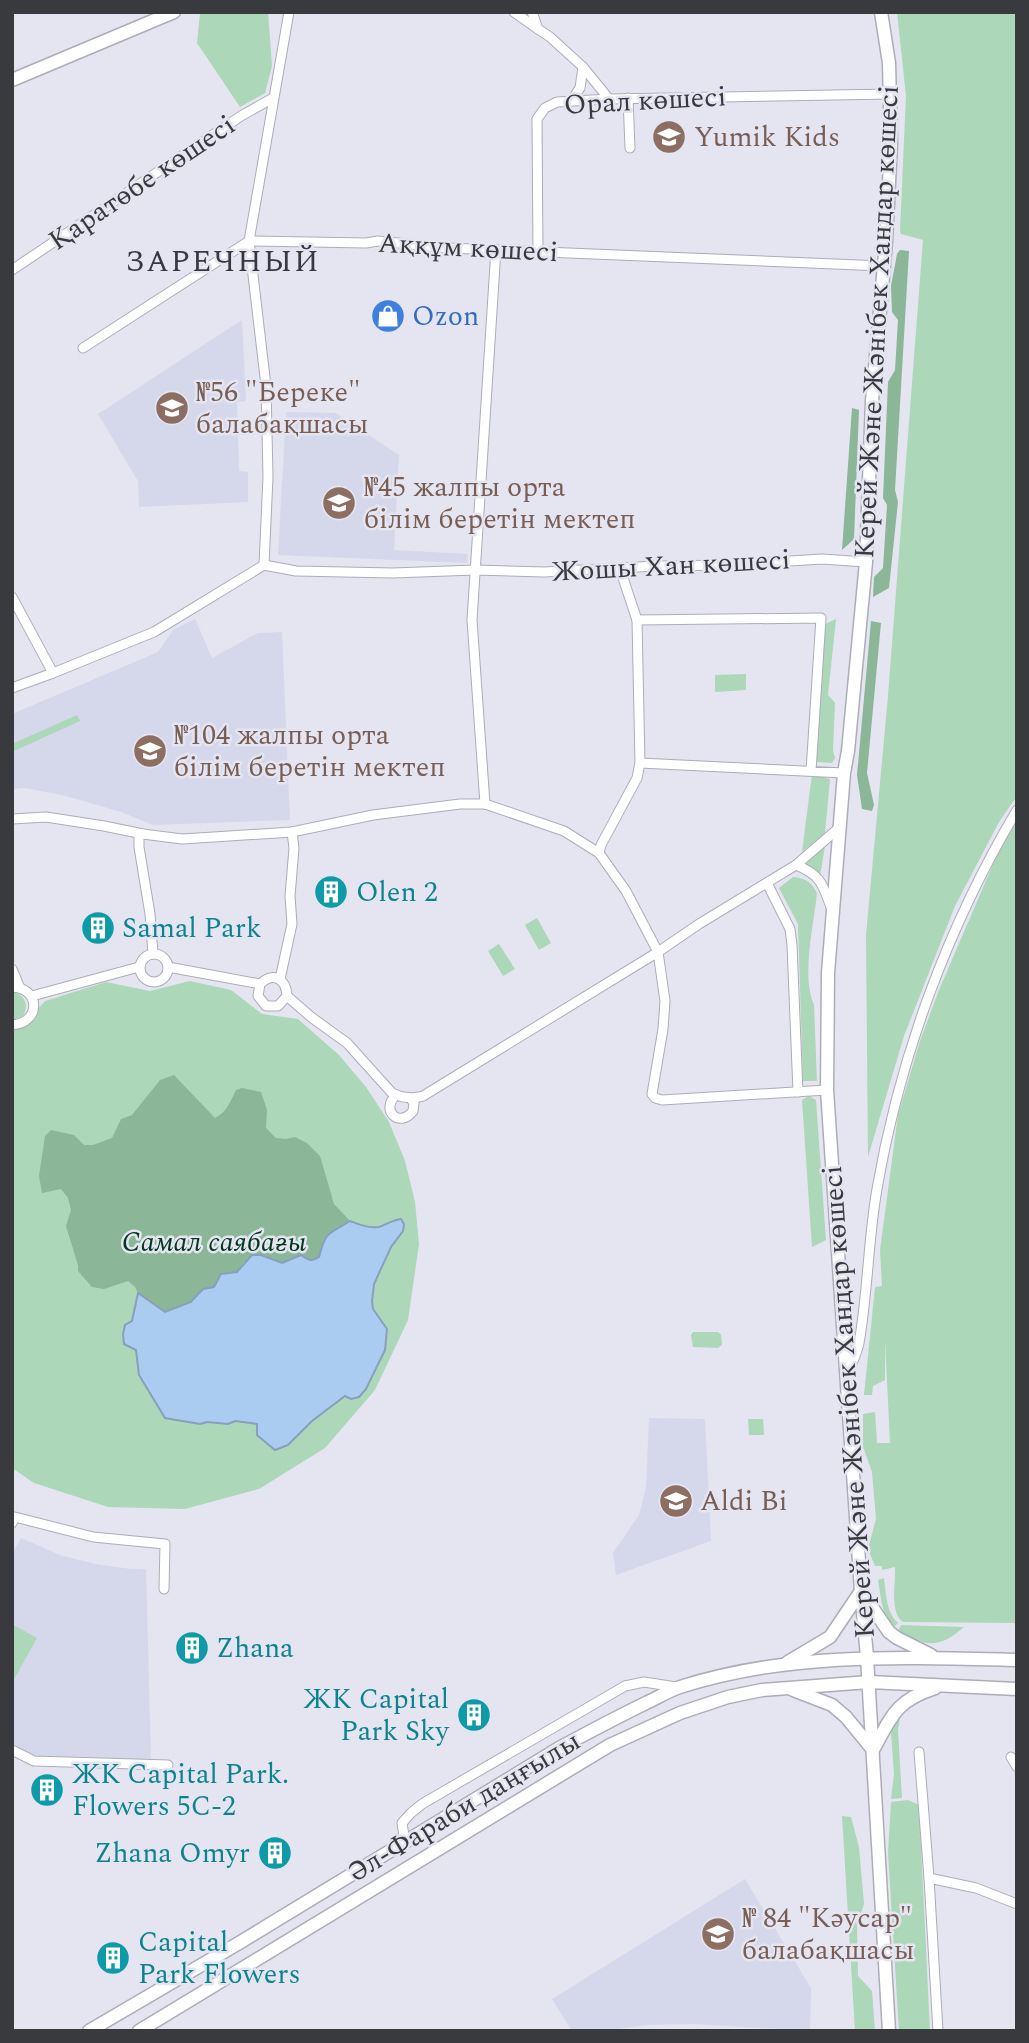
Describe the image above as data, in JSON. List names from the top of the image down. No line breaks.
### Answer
{"streets":{"main road":["Керей Және Жәнібек Хандар көшесі","Әл-Фараби даңғылы"],"street":["Орал көшесі","Қаратөбе көшесі","Аққұм көшесі","Жошы Хан көшесі"]},"crossings":[["Орал көшесі","Аққұм көшесі"],["Орал көшесі","Керей Және Жәнібек Хандар көшесі"],["Аққұм көшесі","Керей Және Жәнібек Хандар көшесі"],["Керей Және Жәнібек Хандар көшесі","Жошы Хан көшесі"],["Керей Және Жәнібек Хандар көшесі","Әл-Фараби даңғылы"]],"districts":["ЗАРЕЧНЫЙ"],"parks":["Самал саябағы"],"places":{"school or university":["Yumik Kids","№56 \"Береке\" балабақшасы","№45 жалпы орта білім беретін мектеп","№104 жалпы орта білім беретін мектеп","Aldi Bi","№ 84 \"Кәусар\" балабақшасы"],"shop":["Ozon"],"building":["Olen 2","Samal Park","Zhana","ЖК Capital Park Sky","ЖК Capital Park. Flowers 5C-2","Zhana Omyr","Capital Park Flowers"]}}
